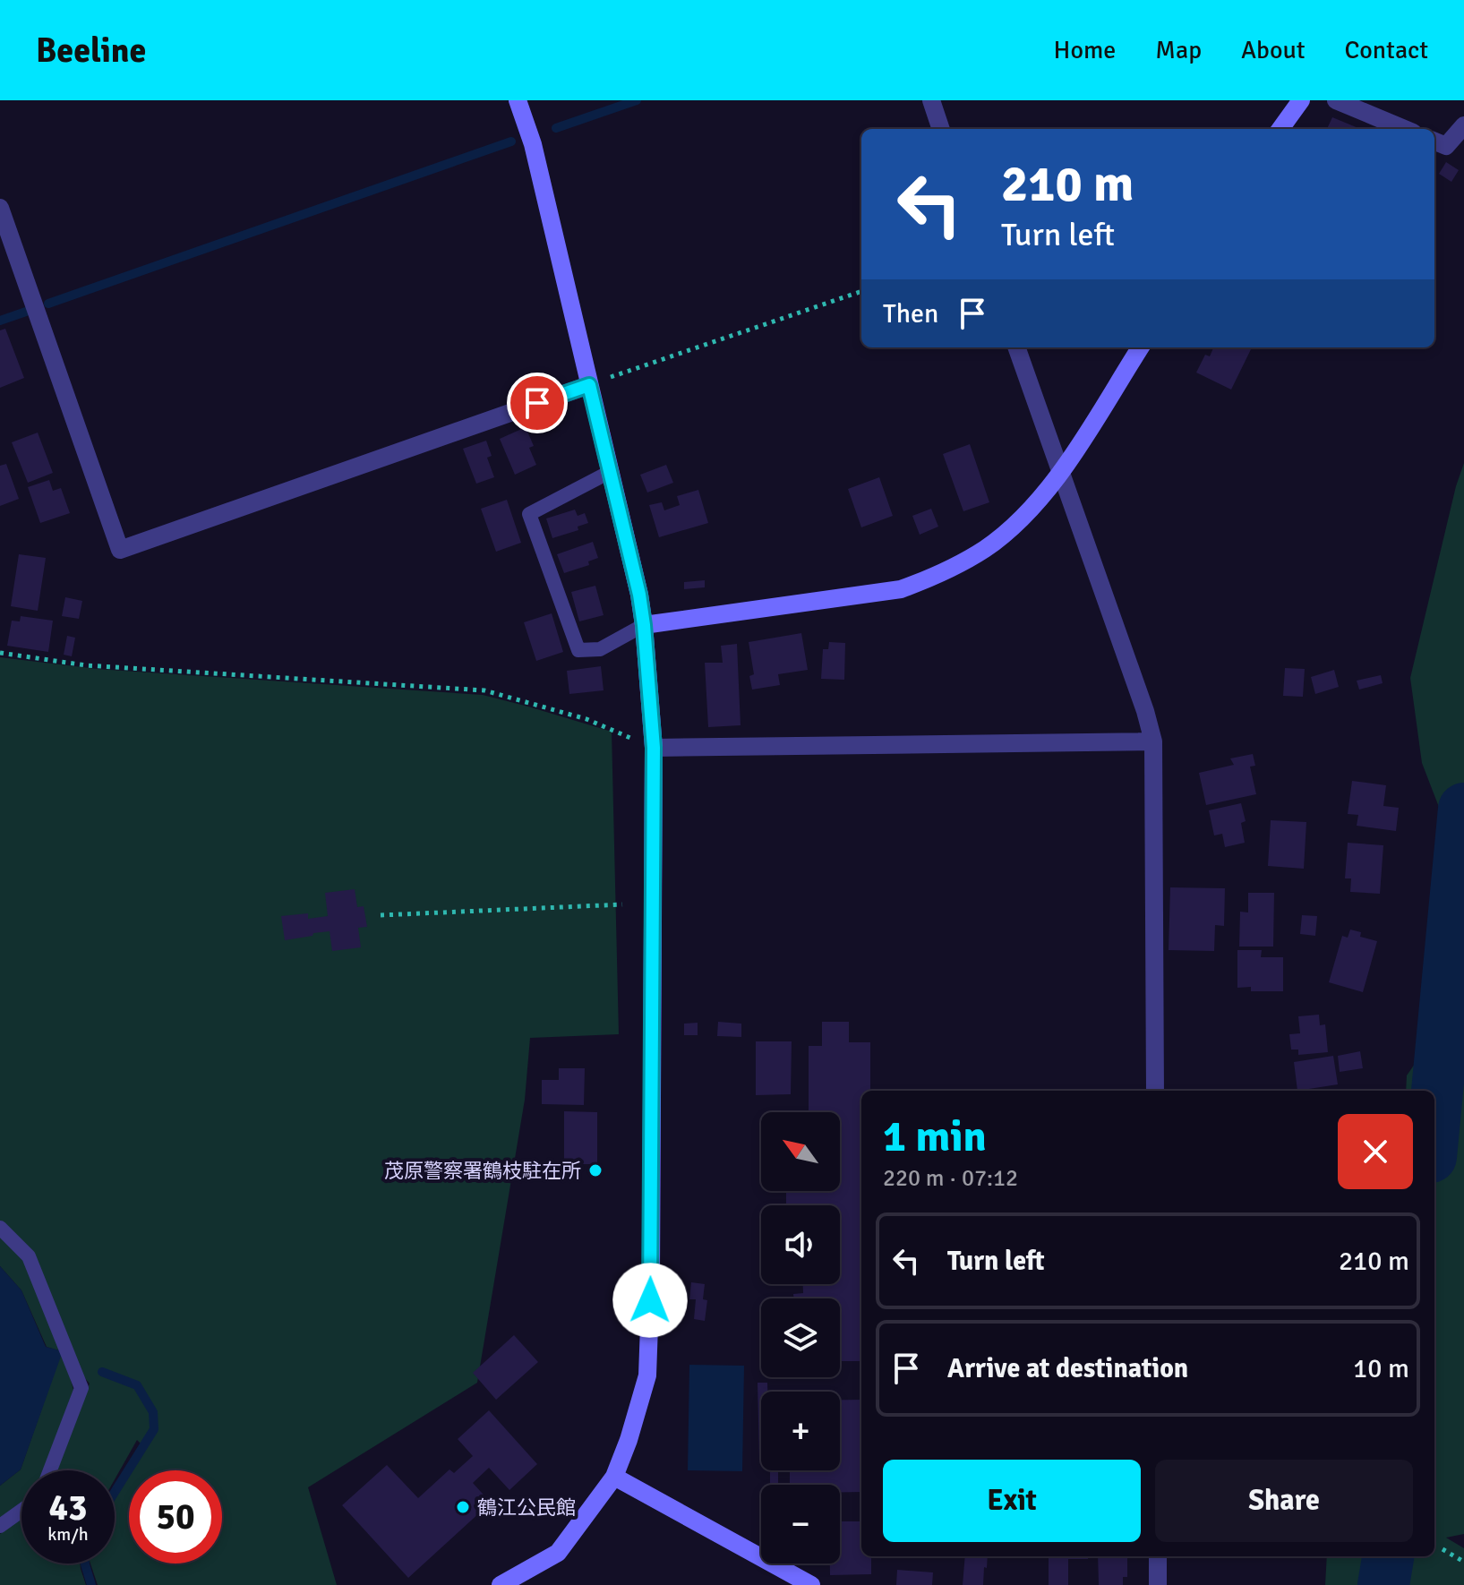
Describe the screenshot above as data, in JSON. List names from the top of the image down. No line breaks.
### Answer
{"places":["茂原警察署鶴枝駐在所","鶴江公民館"],"north":"top left","page":{"header":"Beeline","nav":["Home","Map","About","Contact"],"turn":["210 m","Turn left"],"then":"Then","heading":["1 min","220 m · 07:12"],"map_buttons":["+","−"],"list":[{"name":"Turn left","value":"210 m"},{"name":"Arrive at destination","value":"10 m"}],"buttons":["Exit","Share"],"speed":"43 km/h","limit":"50"}}
